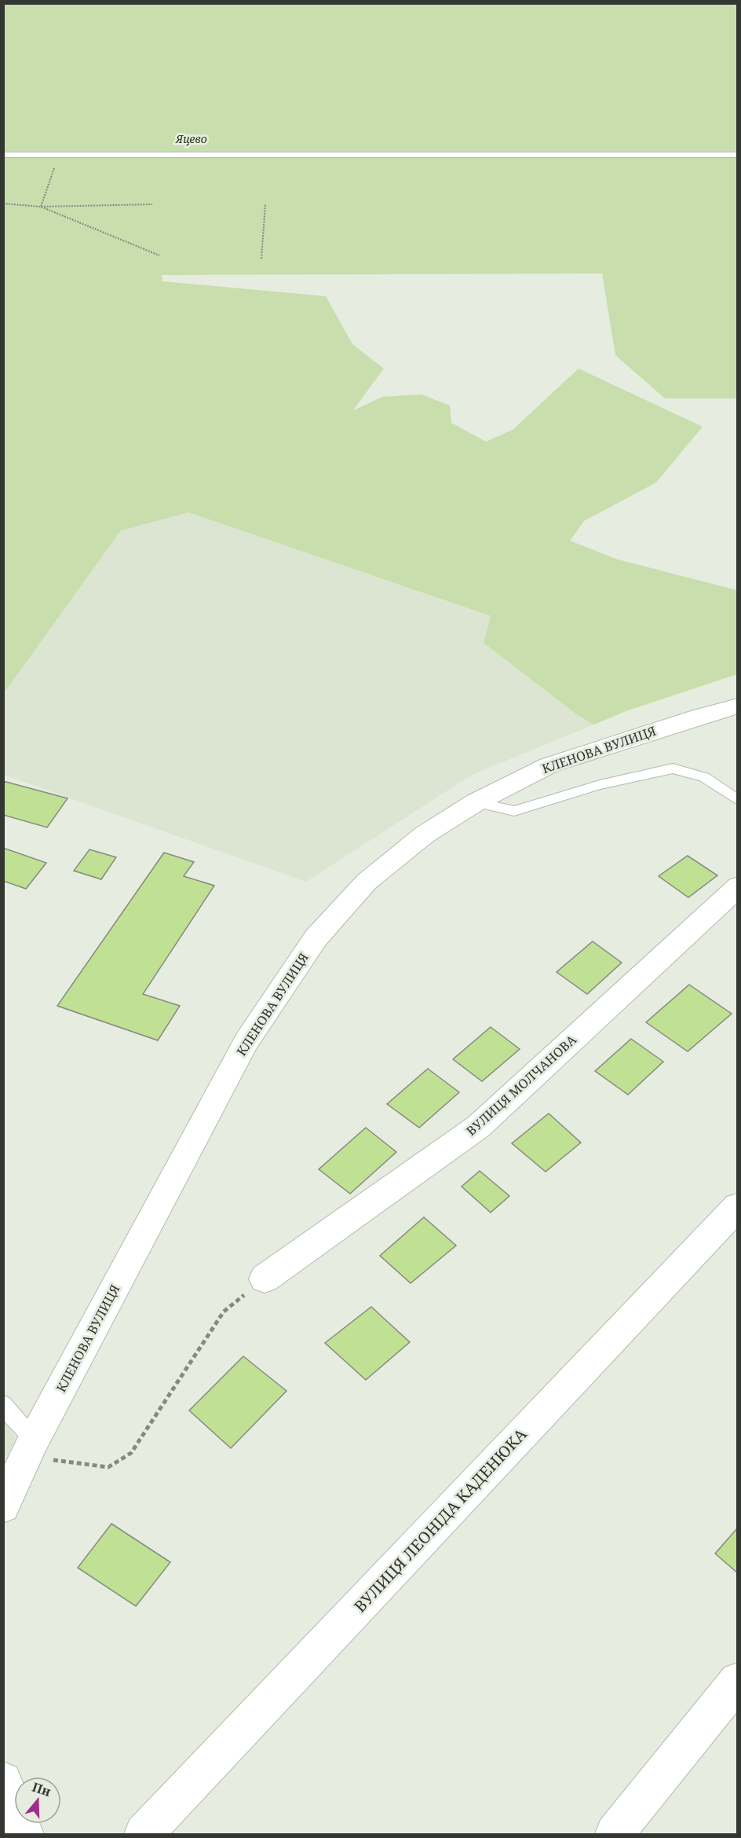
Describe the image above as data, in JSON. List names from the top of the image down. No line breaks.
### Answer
{"streets":{"street":["КЛЕНОВА ВУЛИЦЯ","ВУЛИЦЯ МОЛЧАНОВА","ВУЛИЦЯ ЛЕОНІДА КАДЕНЮКА"]},"parks":["Яцево"],"north":"top"}
